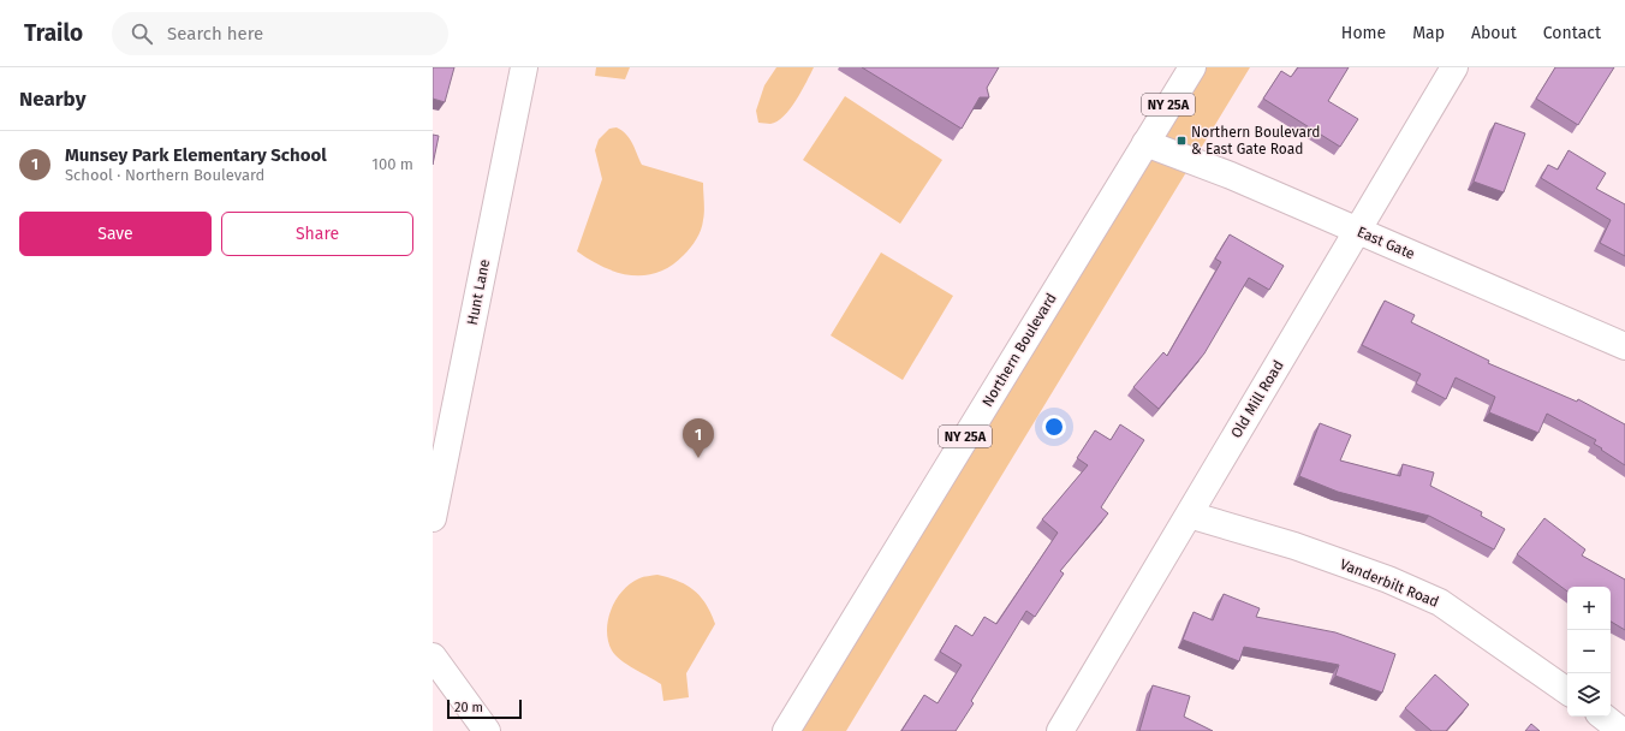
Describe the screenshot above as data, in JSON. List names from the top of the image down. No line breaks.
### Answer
{"streets":{"street":["NY 25A","East Gate","Hunt Lane","Northern Boulevard","Old Mill Road","Vanderbilt Road"]},"crossings":[["East Gate","Northern Boulevard"],["East Gate","Old Mill Road"],["Old Mill Road","Vanderbilt Road"]],"places":{"transit":["Northern Boulevard & East Gate Road"]},"scale_bar":"20 m","page":{"header":"Trailo","search":"Search here","nav":["Home","Map","About","Contact"],"heading":"Nearby","list":[{"mark":"1","name":"Munsey Park Elementary School","note":"School · Northern Boulevard","value":"100 m"}],"buttons":["Save","Share"],"pins":"1","map_buttons":["+","−"],"scale":"20 m"}}
